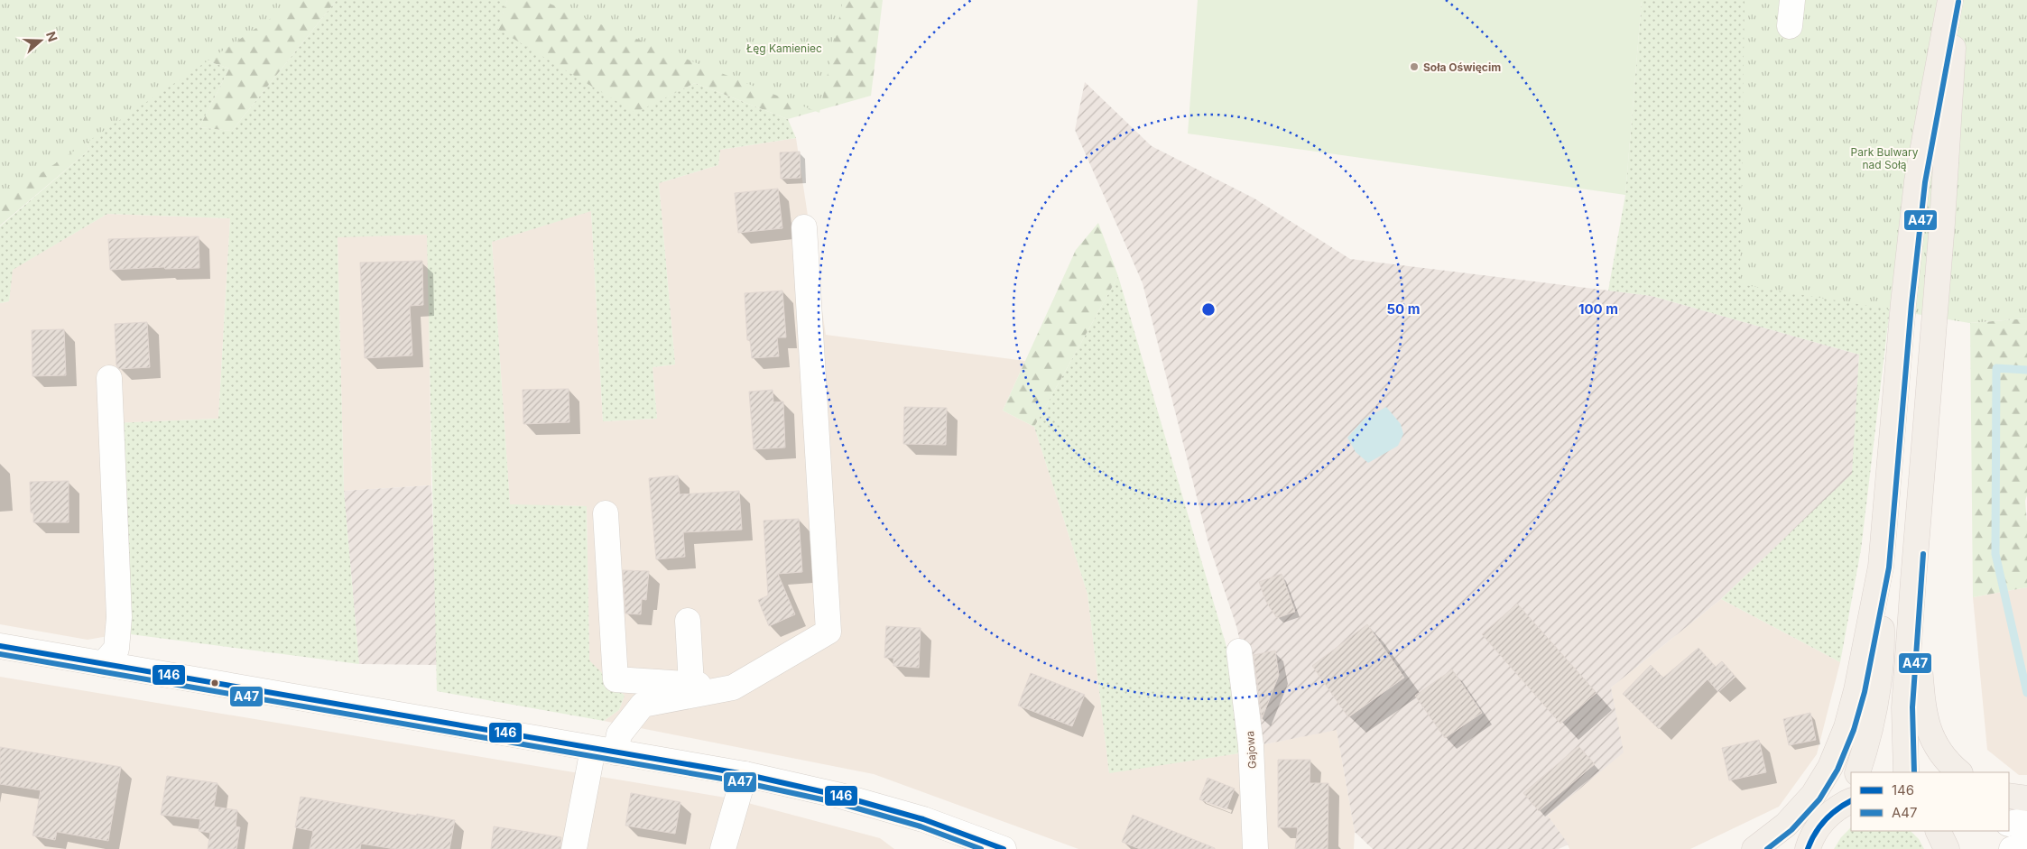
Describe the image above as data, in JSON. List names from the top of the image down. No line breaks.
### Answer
{"streets":{"street":["Gajowa"]},"parks":["Łęg Kamieniec","Park Bulwary nad Sołą"],"places":["Soła Oświęcim"],"lines":["transit line A47","transit line 146"],"legend":["146","A47"],"north":"right","rings":["50 m","100 m"]}
